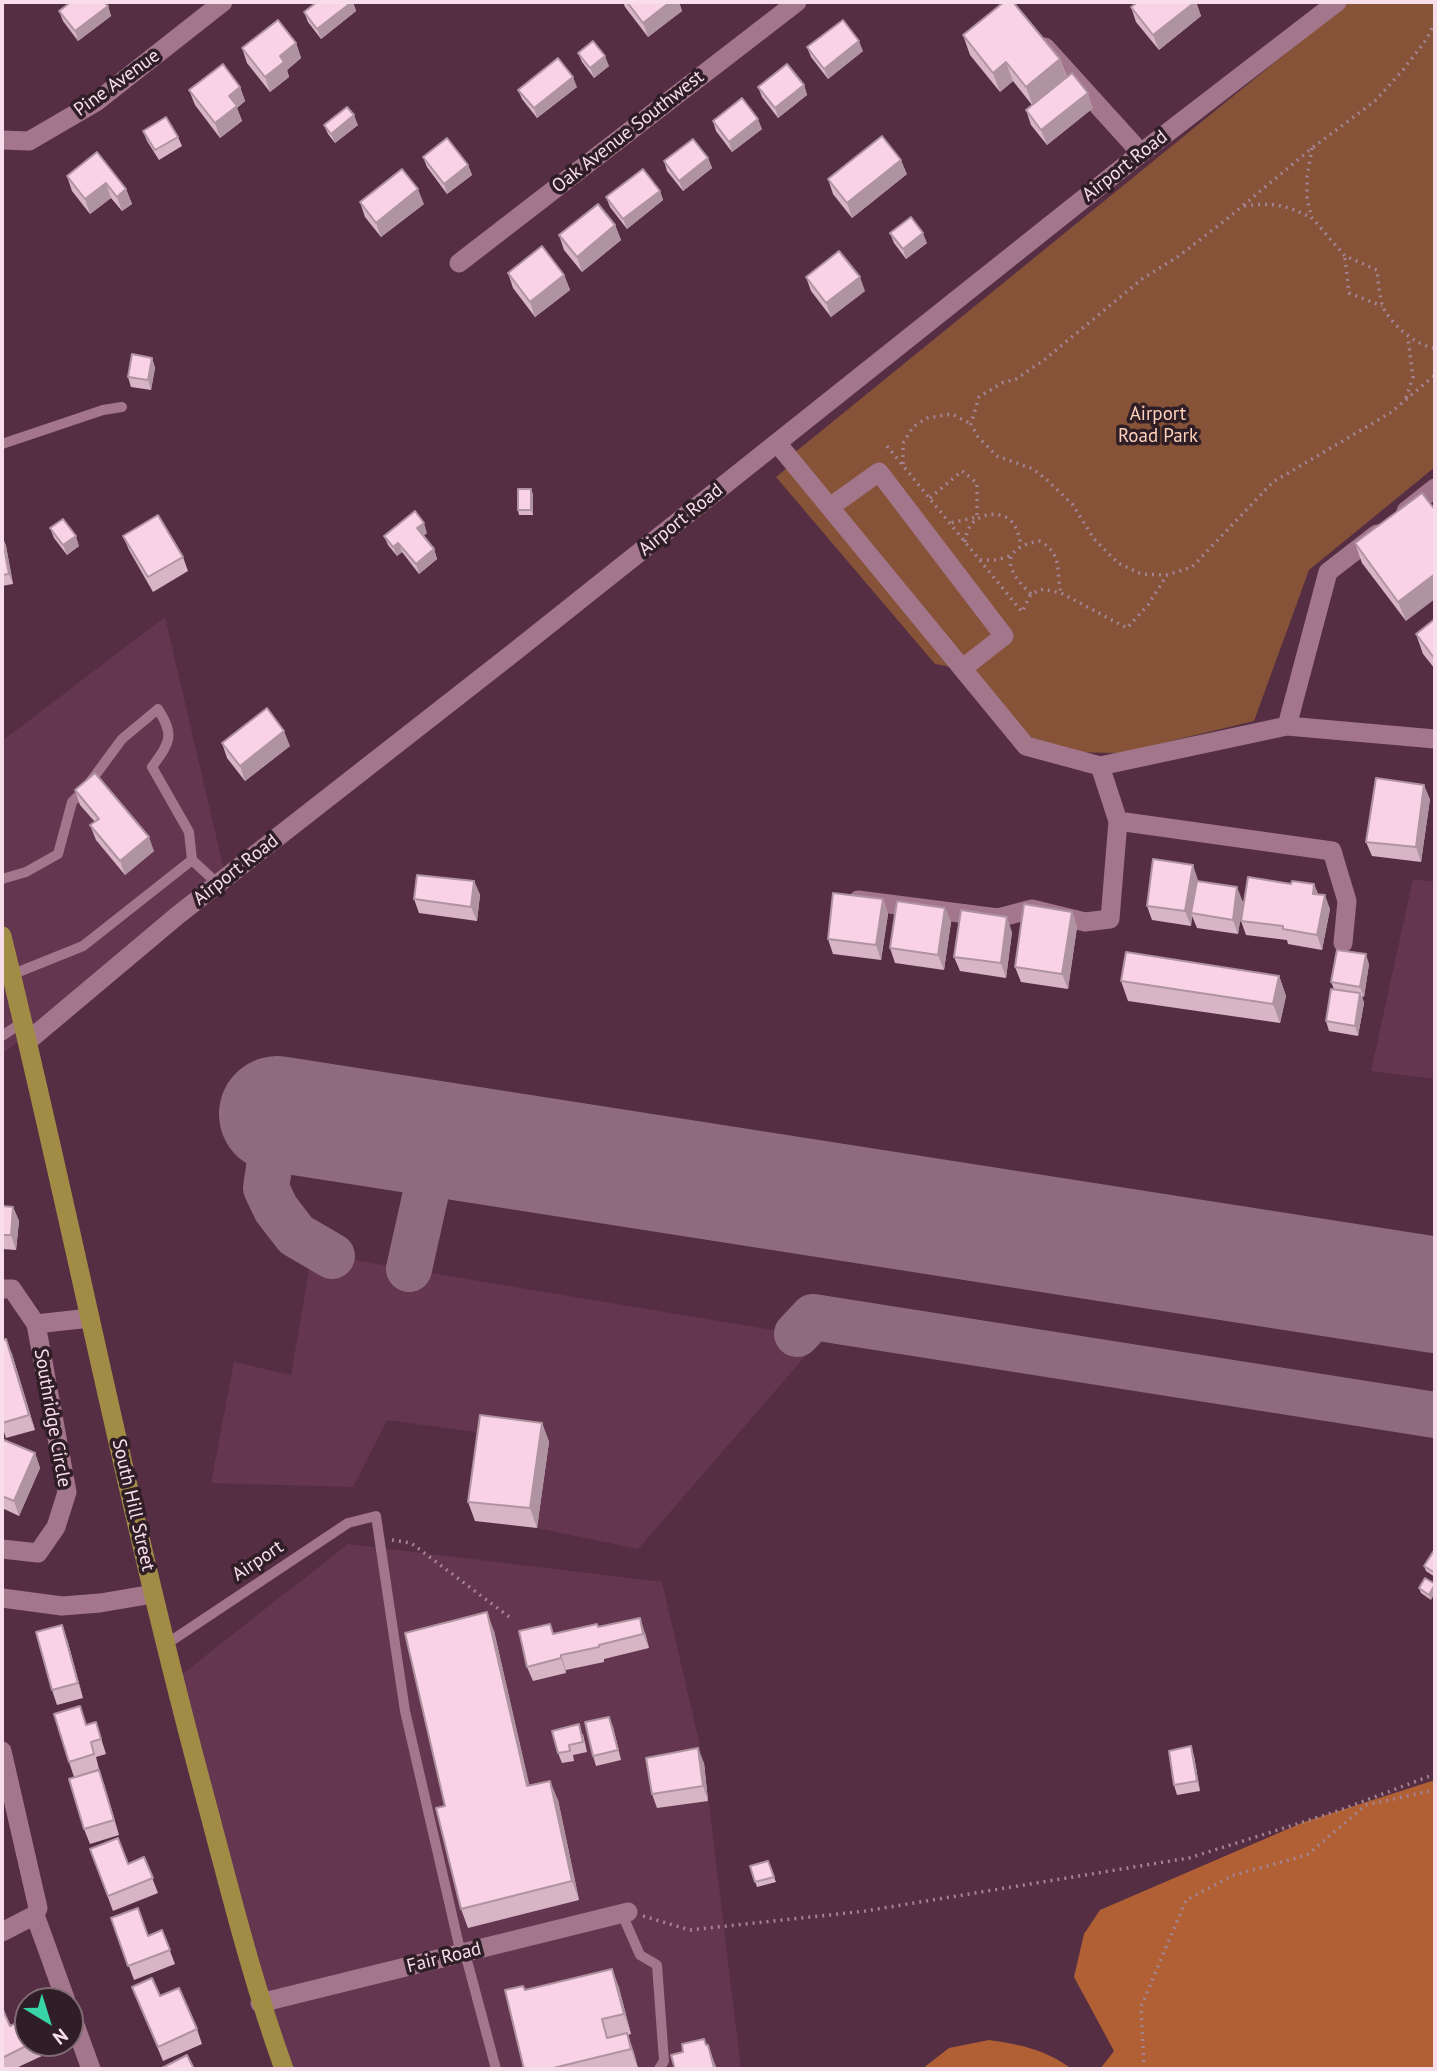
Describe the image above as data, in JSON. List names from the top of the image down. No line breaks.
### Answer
{"streets":{"main road":["South Hill Street"],"street":["Pine Avenue","Oak Avenue Southwest","Airport Road","Southridge Circle","Fair Road"],"lane":["Airport"]},"crossings":[["Airport Road","South Hill Street"],["Southridge Circle","South Hill Street"],["South Hill Street","Airport"],["South Hill Street","Fair Road"]],"parks":["Airport Road Park"],"north":"bottom right"}
